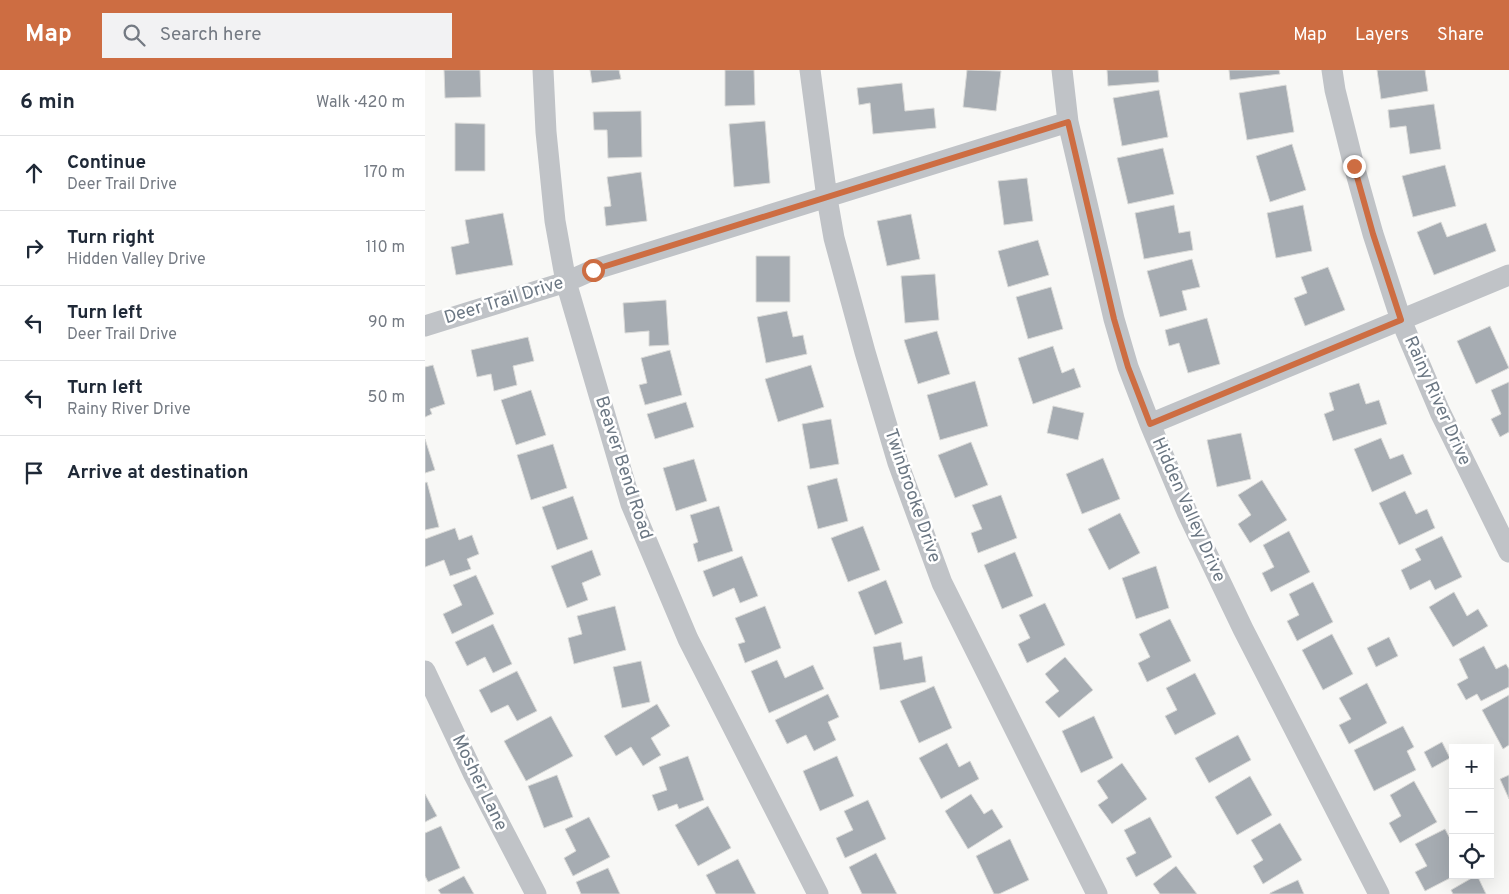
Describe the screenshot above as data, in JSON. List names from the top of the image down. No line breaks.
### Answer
{"streets":{"street":["Deer Trail Drive","Rainy River Drive","Beaver Bend Road","Twinbrooke Drive","Hidden Valley Drive","Mosher Lane"]},"crossings":[["Deer Trail Drive","Beaver Bend Road"],["Deer Trail Drive","Twinbrooke Drive"],["Deer Trail Drive","Hidden Valley Drive"]],"page":{"header":"Map","search":"Search here","nav":["Map","Layers","Share"],"heading":["6 min","Walk · 420 m"],"list":[["Continue","Deer Trail Drive","170 m"],["Turn right","Hidden Valley Drive","110 m"],["Turn left","Deer Trail Drive","90 m"],["Turn left","Rainy River Drive","50 m"],"Arrive at destination"],"map_buttons":["+","−"]}}
